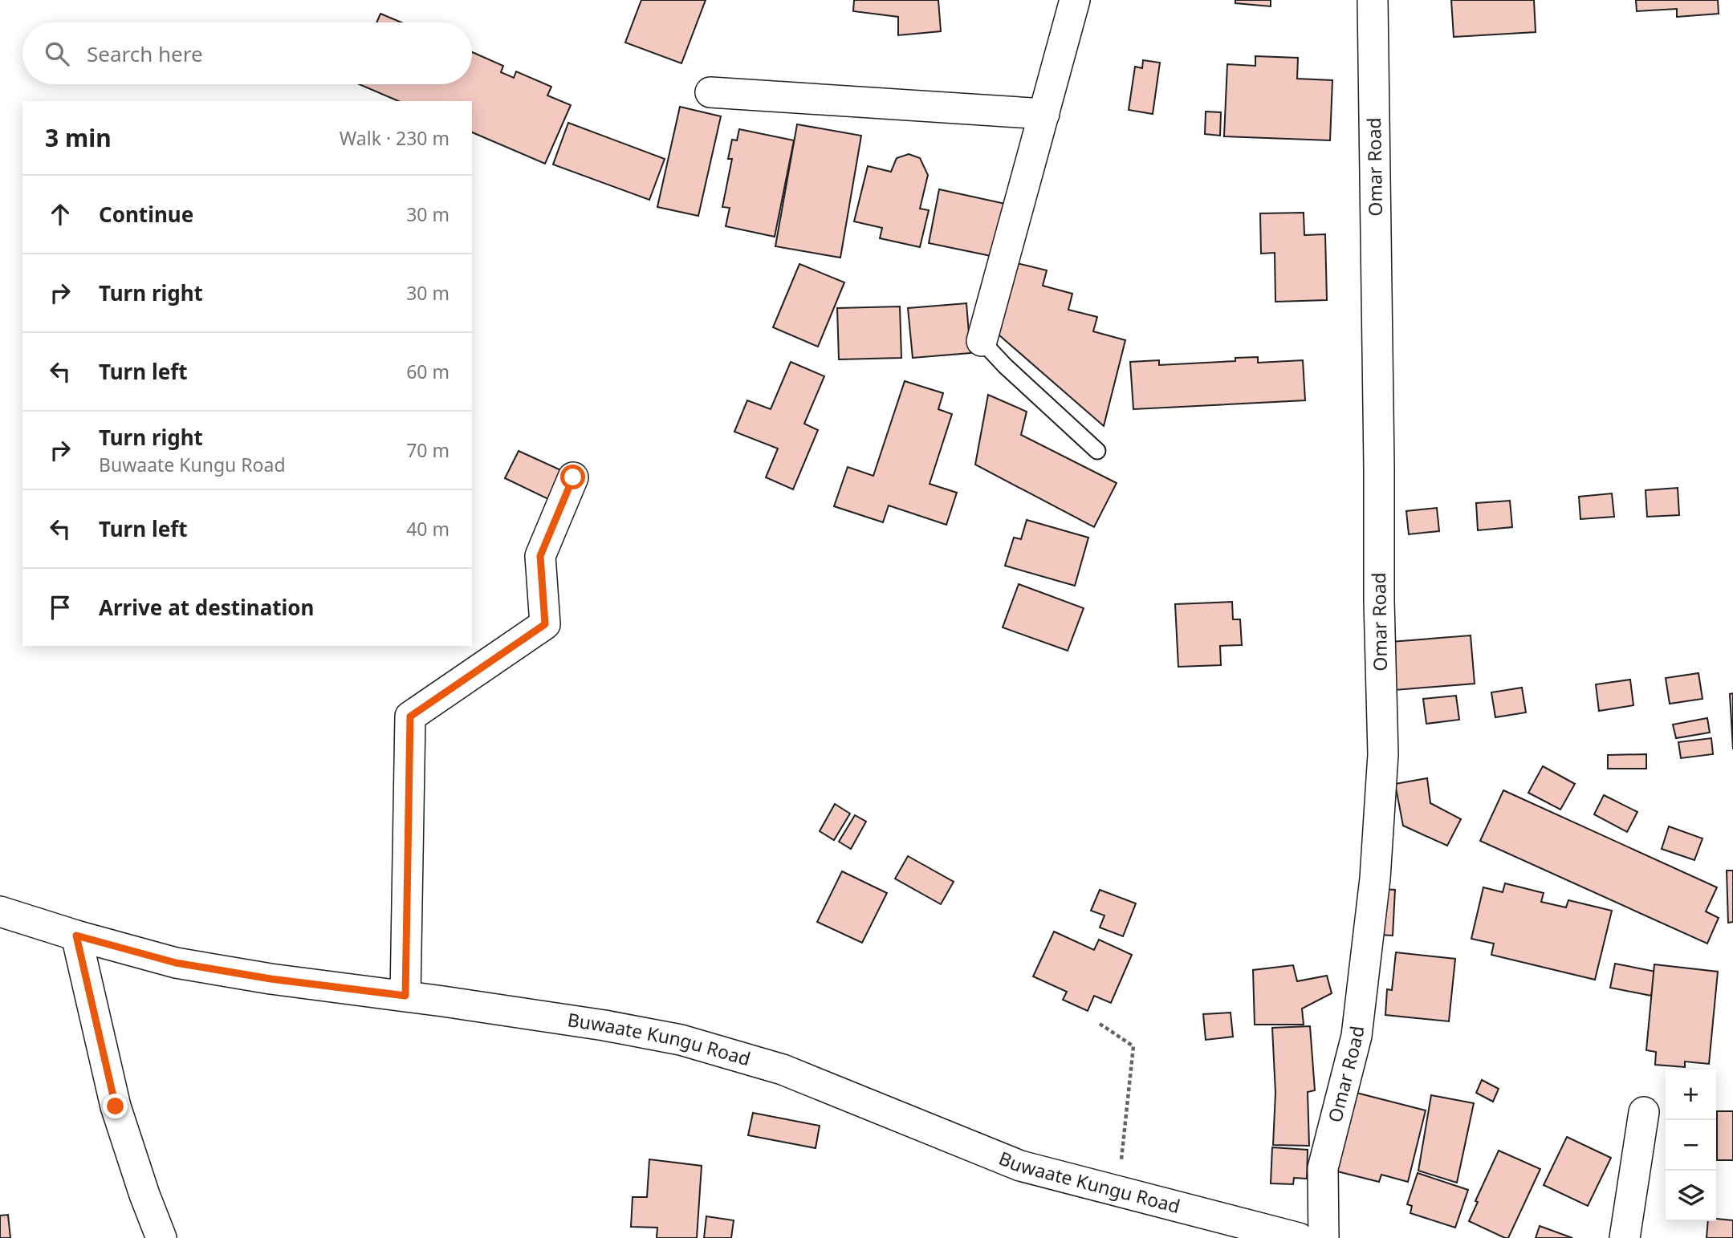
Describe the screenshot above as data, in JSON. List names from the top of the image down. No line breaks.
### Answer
{"streets":{"street":["Omar Road","Buwaate Kungu Road"]},"page":{"search":"Search here","heading":["3 min","Walk · 230 m"],"list":[["Continue","30 m"],["Turn right","30 m"],["Turn left","60 m"],["Turn right","Buwaate Kungu Road","70 m"],["Turn left","40 m"],"Arrive at destination"],"map_buttons":["+","−"]}}
